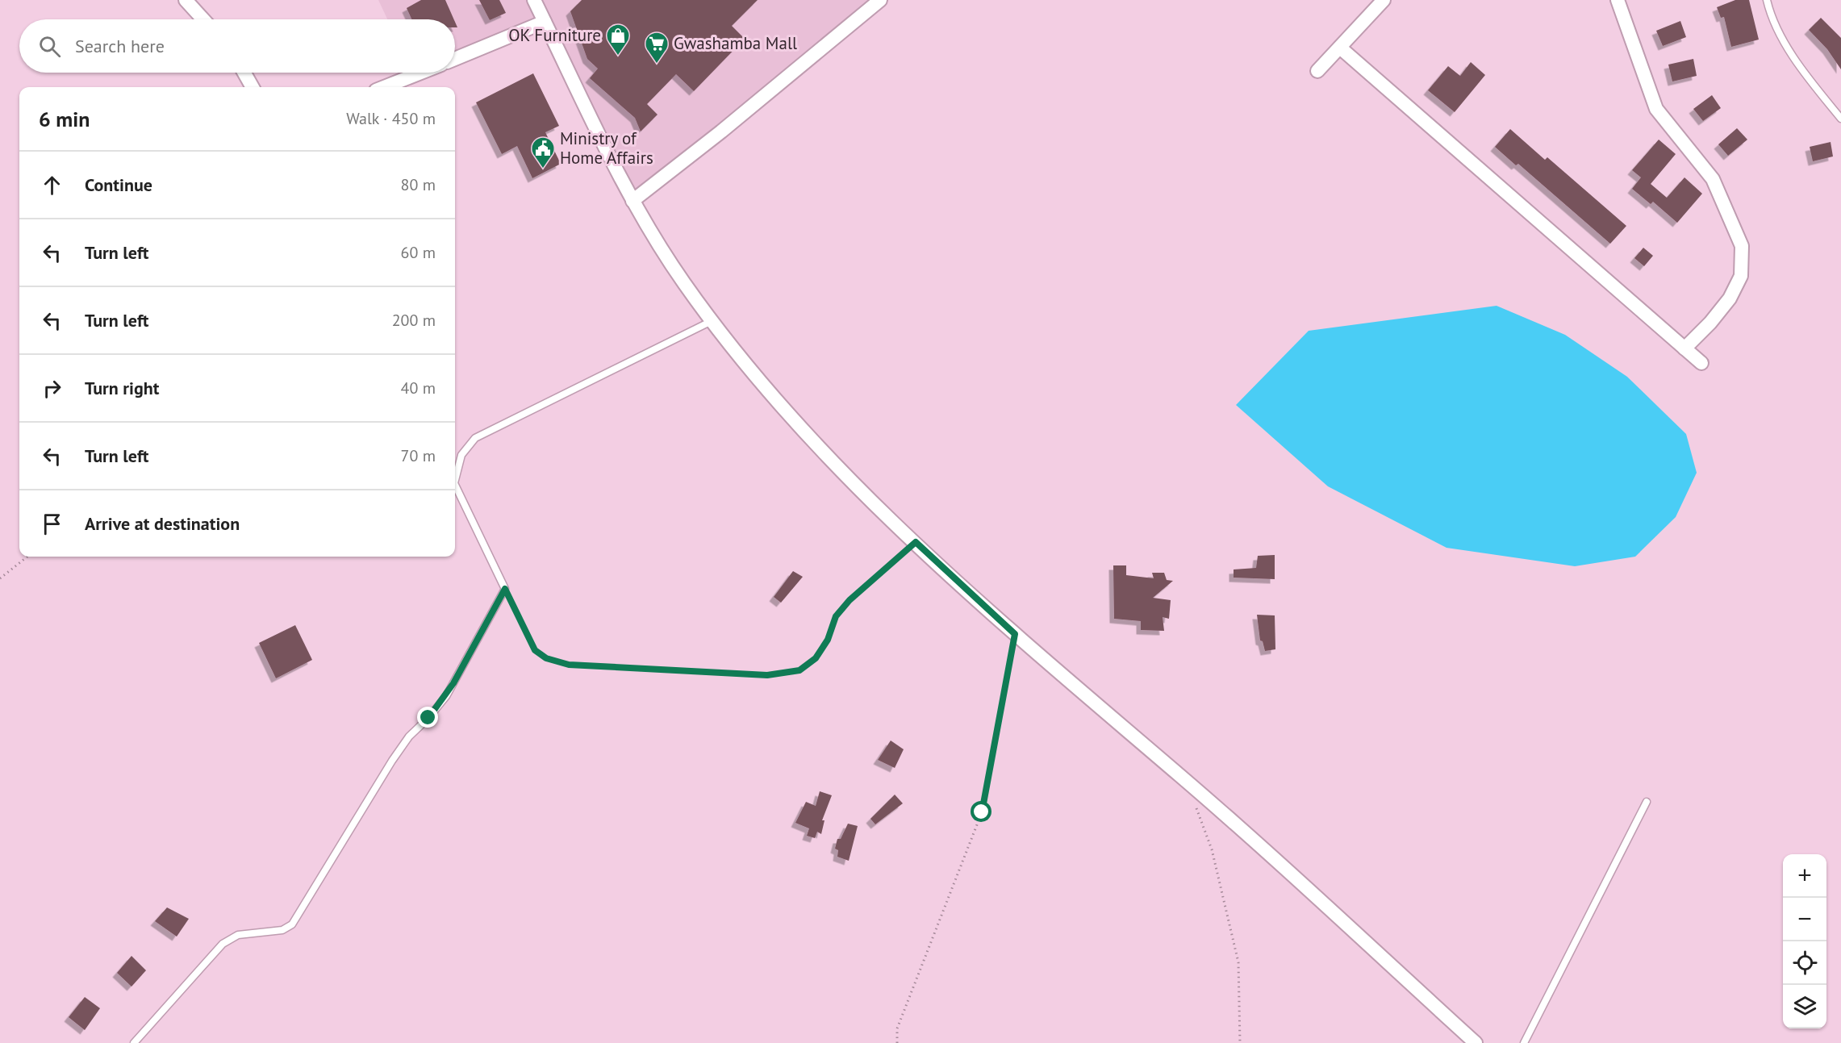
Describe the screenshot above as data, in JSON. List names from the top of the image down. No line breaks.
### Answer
{"places":{"shop":["OK Furniture"],"supermarket":["Gwashamba Mall"],"public building":["Ministry of Home Affairs"]},"page":{"search":"Search here","heading":["6 min","Walk · 450 m"],"list":[["Continue","80 m"],["Turn left","60 m"],["Turn left","200 m"],["Turn right","40 m"],["Turn left","70 m"],"Arrive at destination"],"map_buttons":["+","−"]}}
